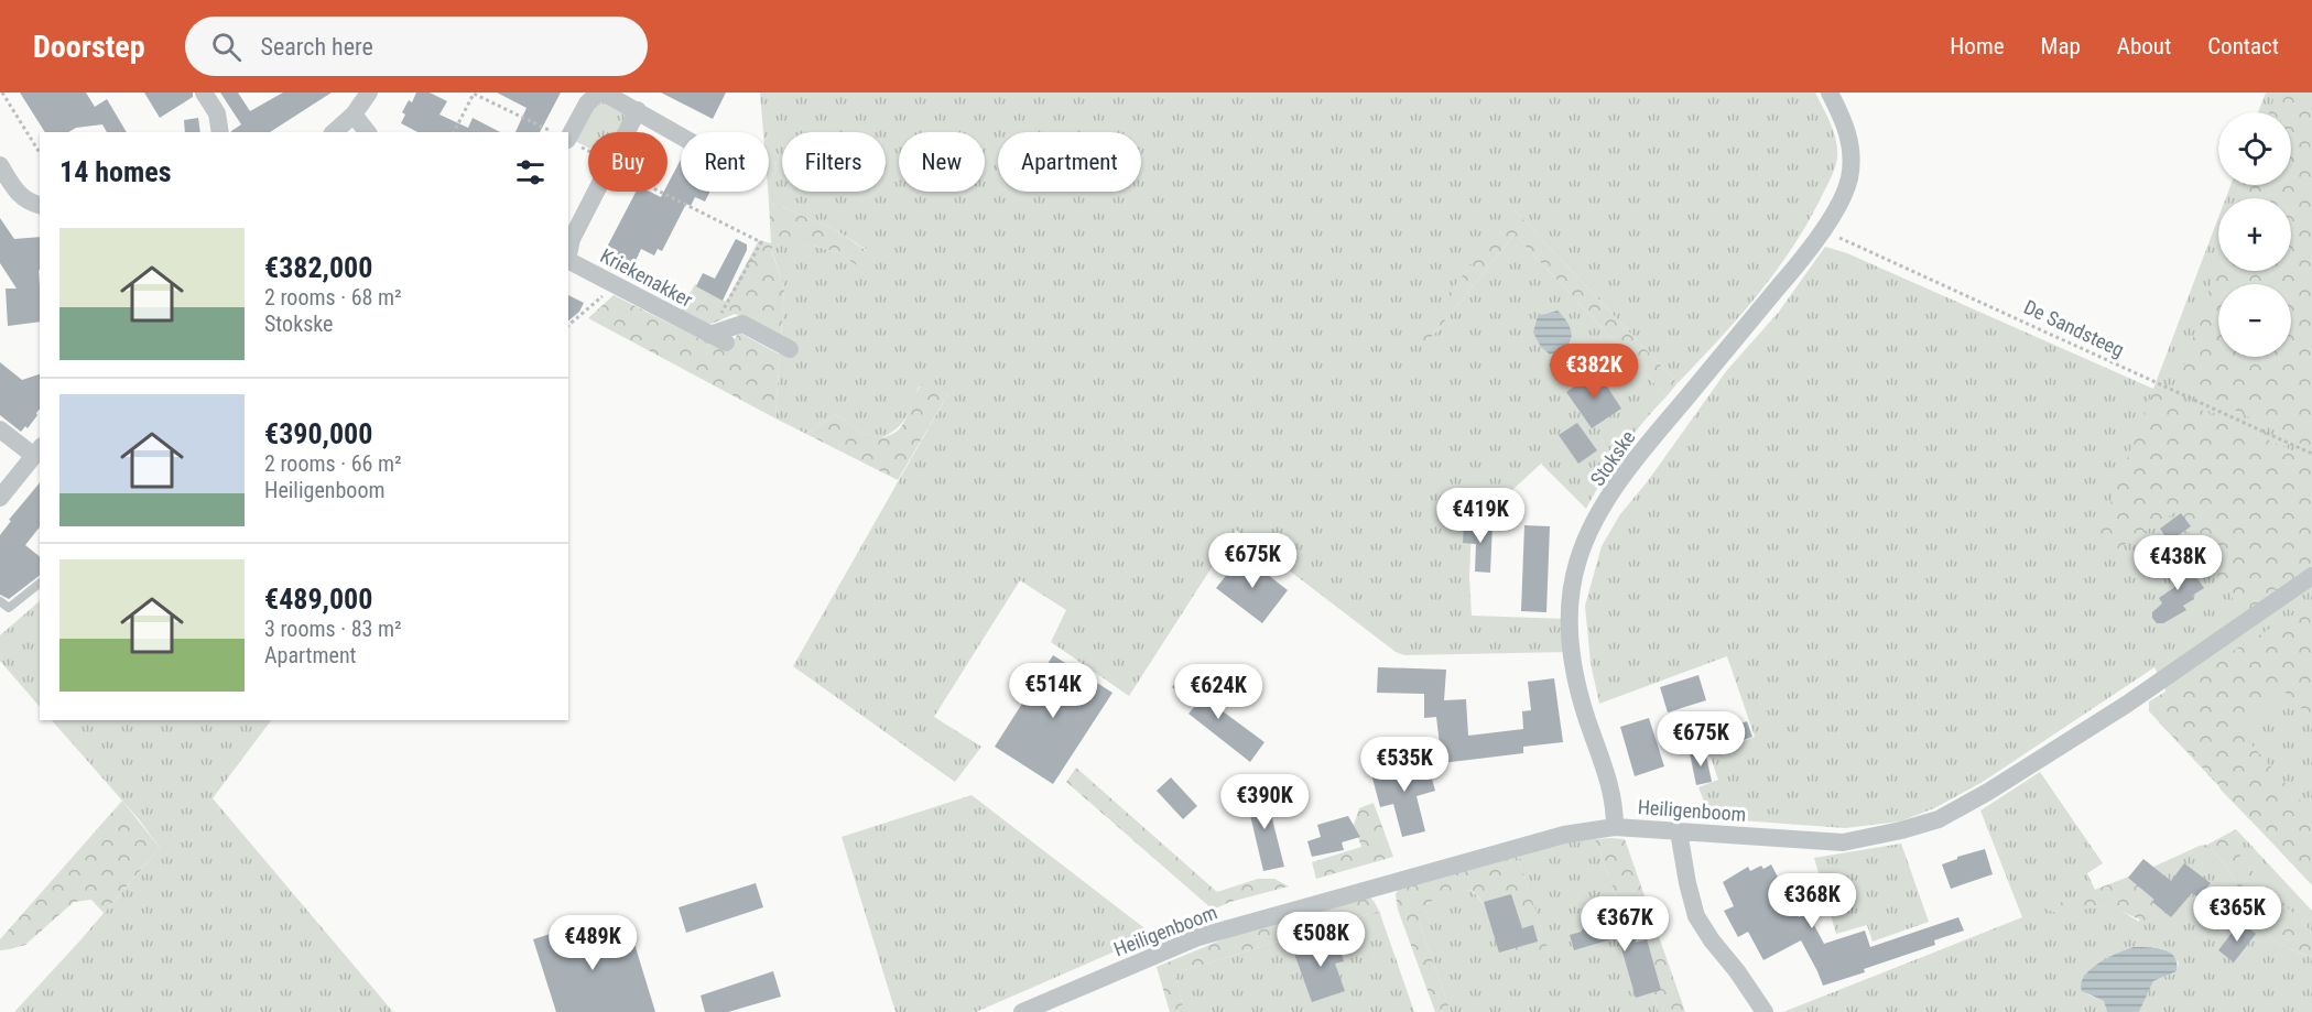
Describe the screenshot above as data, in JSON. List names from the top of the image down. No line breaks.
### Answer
{"streets":{"street":["Kriekenakker","Stokske","Heiligenboom"],"path":["De Sandsteeg"]},"crossings":[["De Sandsteeg","Stokske"],["Stokske","Heiligenboom"]],"page":{"header":"Doorstep","search":"Search here","nav":["Home","Map","About","Contact"],"map_buttons":["+","−"],"chip":["Buy","Rent","Filters","New","Apartment"],"heading":"14 homes","list":[{"name":"€382,000","note":"2 rooms · 68 m² · Stokske"},{"name":"€390,000","note":"2 rooms · 66 m² · Heiligenboom"},{"name":"€489,000","note":"3 rooms · 83 m² · Apartment"}],"price":["€382K","€419K","€675K","€438K","€514K","€624K","€675K","€535K","€390K","€368K","€365K","€367K","€508K","€489K"]}}
